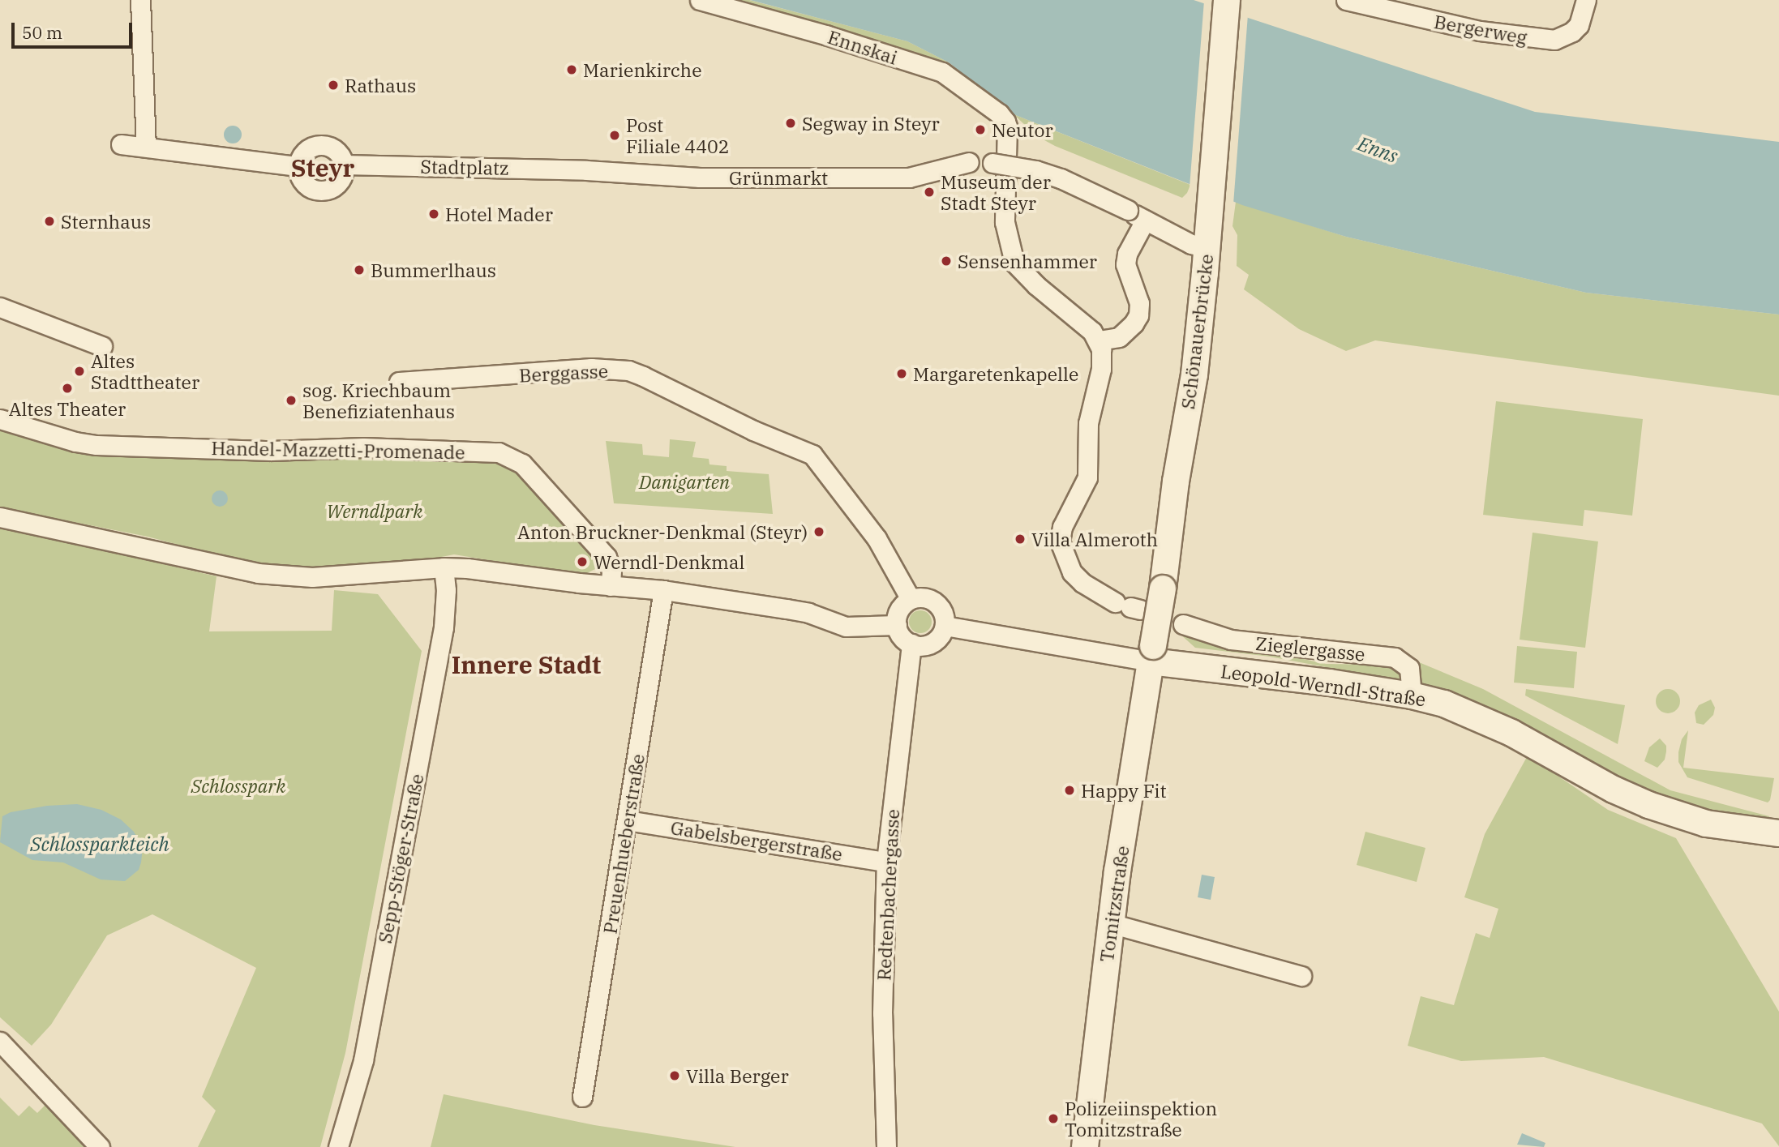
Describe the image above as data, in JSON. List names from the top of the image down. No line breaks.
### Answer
{"streets":{"main road":["Schönauerbrücke","Leopold-Werndl-Straße","Tomitzstraße"],"street":["Bergerweg","Ennskai","Stadtplatz","Grünmarkt","Berggasse","Handel-Mazzetti-Promenade","Zieglergasse","Gabelsbergerstraße","Preuenhueberstraße","Sepp-Stöger-Straße","Redtenbachergasse"]},"crossings":[["Stadtplatz","Grünmarkt"],["Schönauerbrücke","Leopold-Werndl-Straße"],["Schönauerbrücke","Tomitzstraße"],["Berggasse","Leopold-Werndl-Straße"],["Berggasse","Redtenbachergasse"],["Zieglergasse","Leopold-Werndl-Straße"],["Leopold-Werndl-Straße","Redtenbachergasse"],["Leopold-Werndl-Straße","Tomitzstraße"],["Gabelsbergerstraße","Preuenhueberstraße"],["Gabelsbergerstraße","Redtenbachergasse"]],"districts":["Steyr","Innere Stadt"],"water":["Enns","Schlossparkteich"],"parks":["Danigarten","Werndlpark","Schlosspark"],"places":["Marienkirche","Rathaus","Segway in Steyr","Neutor","Post Filiale 4402","Museum der Stadt Steyr","Hotel Mader","Sternhaus","Sensenhammer","Bummerlhaus","Altes Stadttheater","Margaretenkapelle","Altes Theater","sog. Kriechbaum Benefiziatenhaus","Anton Bruckner-Denkmal (Steyr)","Villa Almeroth","Werndl-Denkmal","Happy Fit","Villa Berger","Polizeiinspektion Tomitzstraße"],"scale_bar":"50 m"}
